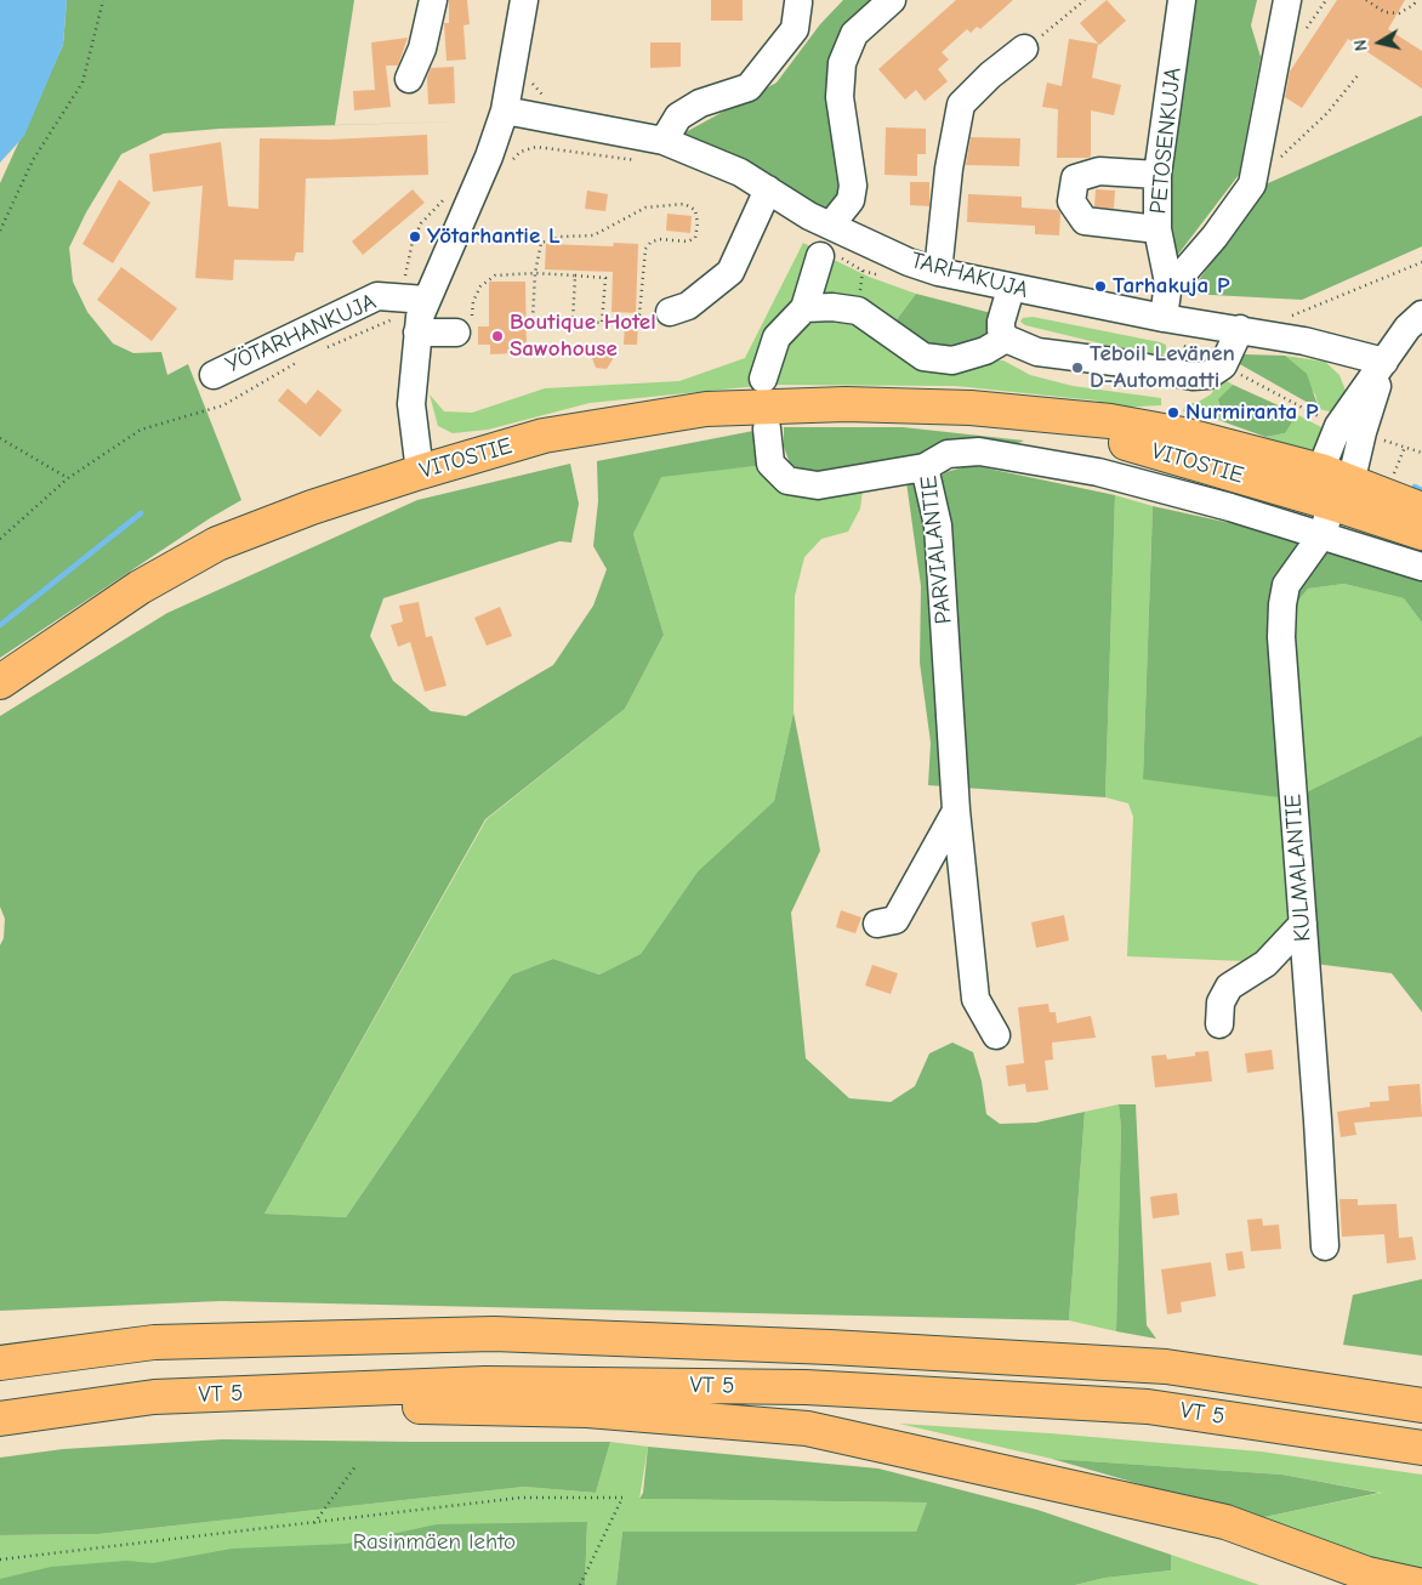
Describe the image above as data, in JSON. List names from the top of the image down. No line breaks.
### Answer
{"streets":{"main road":["VITOSTIE","VT 5"],"street":["PETOSENKUJA","TARHAKUJA","YÖTARHANKUJA","PARVIALANTIE","KULMALANTIE"]},"crossings":[["PETOSENKUJA","TARHAKUJA"],["VITOSTIE","PARVIALANTIE"],["VITOSTIE","KULMALANTIE"],["PARVIALANTIE","KULMALANTIE"]],"parks":["Rasinmäen lehto"],"places":["Yötarhantie L","Tarhakuja P","Boutique Hotel Sawohouse","Teboil Levänen D-Automaatti","Nurmiranta P"],"north":"left"}
